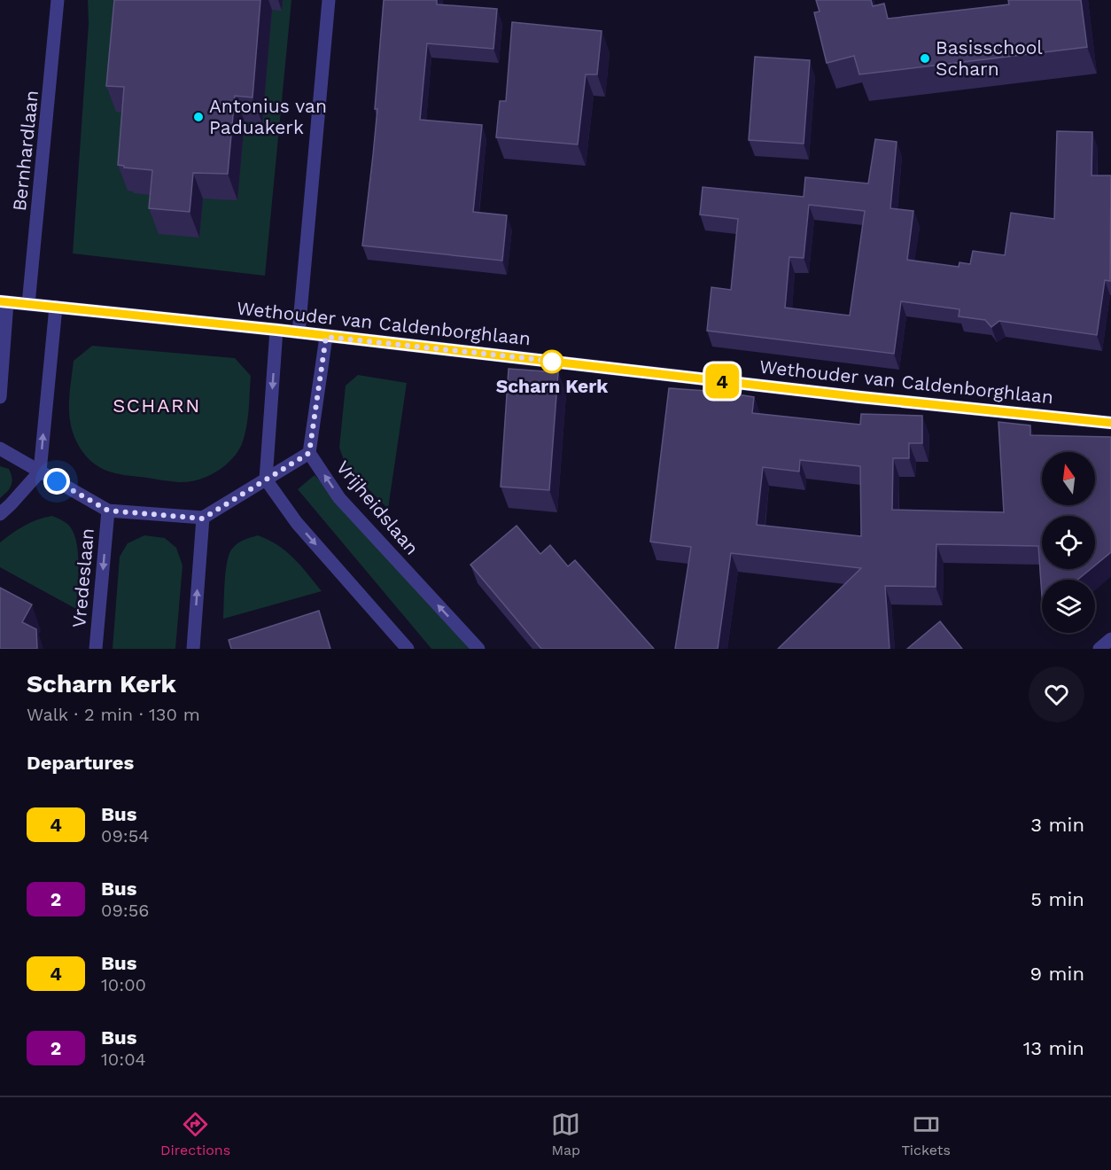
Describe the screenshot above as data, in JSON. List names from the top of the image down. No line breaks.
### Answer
{"streets":{"street":["Bernhardlaan","Wethouder van Caldenborghlaan","Vrijheidslaan","Vredeslaan"]},"crossings":[["Bernhardlaan","Wethouder van Caldenborghlaan"]],"districts":["SCHARN"],"places":["Basisschool Scharn","Antonius van Paduakerk","Scharn Kerk"],"lines":["bus line 4"],"north":"top","page":{"on_map":"4","heading":[["Scharn Kerk","Walk · 2 min · 130 m"],"Departures"],"list":[{"mark":"4","name":"Bus","note":"09:54","value":"3 min"},{"mark":"2","name":"Bus","note":"09:56","value":"5 min"},{"mark":"4","name":"Bus","note":"10:00","value":"9 min"},{"mark":"2","name":"Bus","note":"10:04","value":"13 min"}],"tabs":["Directions","Map","Tickets"]}}
